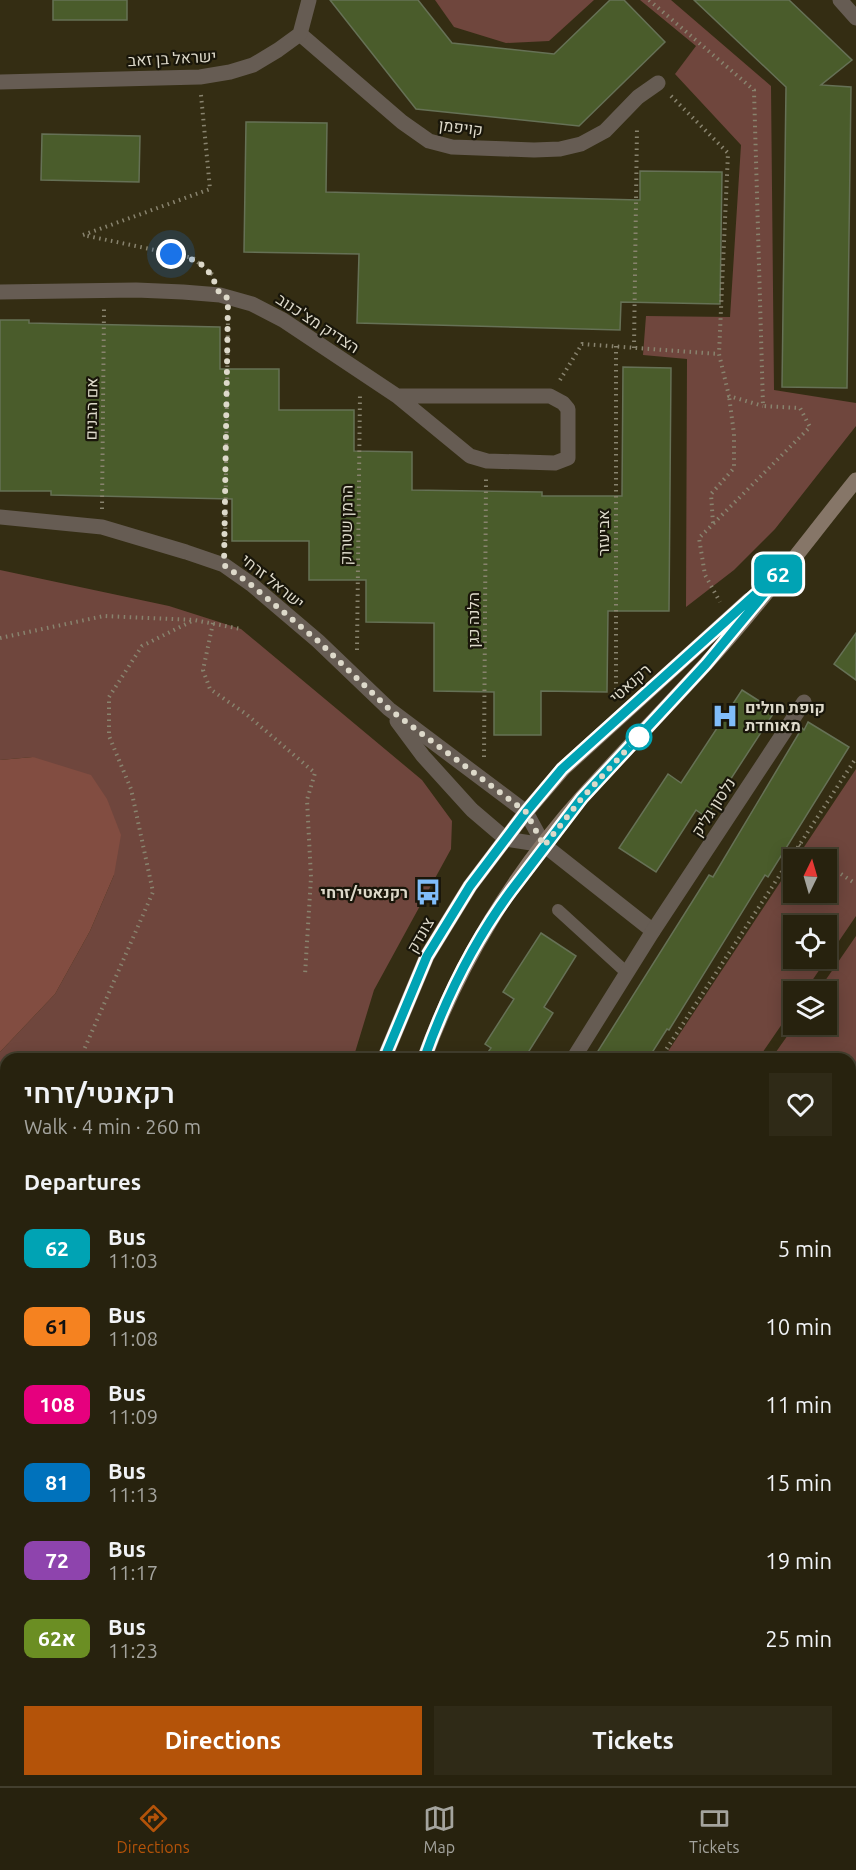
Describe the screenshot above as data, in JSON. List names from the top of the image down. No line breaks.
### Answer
{"streets":{"street":["ישראל בן זאב","קויפמן","הצדיק מצ'כנוב","ישראל זרחי","רקנאטי","נלסון גליק","צונדק"],"path":["אם הבנים","הרמן שטרוק","אביעזר","הלנה כגן"]},"crossings":[["ישראל בן זאב","קויפמן"],["הצדיק מצ'כנוב","אם הבנים"],["הצדיק מצ'כנוב","הרמן שטרוק"],["הצדיק מצ'כנוב","הלנה כגן"],["אם הבנים","ישראל זרחי"],["הרמן שטרוק","ישראל זרחי"],["אביעזר","רקנאטי"],["ישראל זרחי","הלנה כגן"],["ישראל זרחי","רקנאטי"],["ישראל זרחי","צונדק"],["רקנאטי","צונדק"]],"places":{"hospital":["קופת חולים מאוחדת"],"bus stop":["רקנאטי/זרחי"]},"lines":["bus line 62"],"north":"top","page":{"on_map":"62","heading":[["רקאנטי/זרחי","Walk · 4 min · 260 m"],"Departures"],"list":[{"mark":"62","name":"Bus","note":"11:03","value":"5 min"},{"mark":"61","name":"Bus","note":"11:08","value":"10 min"},{"mark":"108","name":"Bus","note":"11:09","value":"11 min"},{"mark":"81","name":"Bus","note":"11:13","value":"15 min"},{"mark":"72","name":"Bus","note":"11:17","value":"19 min"},{"mark":"62א","name":"Bus","note":"11:23","value":"25 min"}],"buttons":["Directions","Tickets"],"tabs":["Directions","Map","Tickets"]}}
